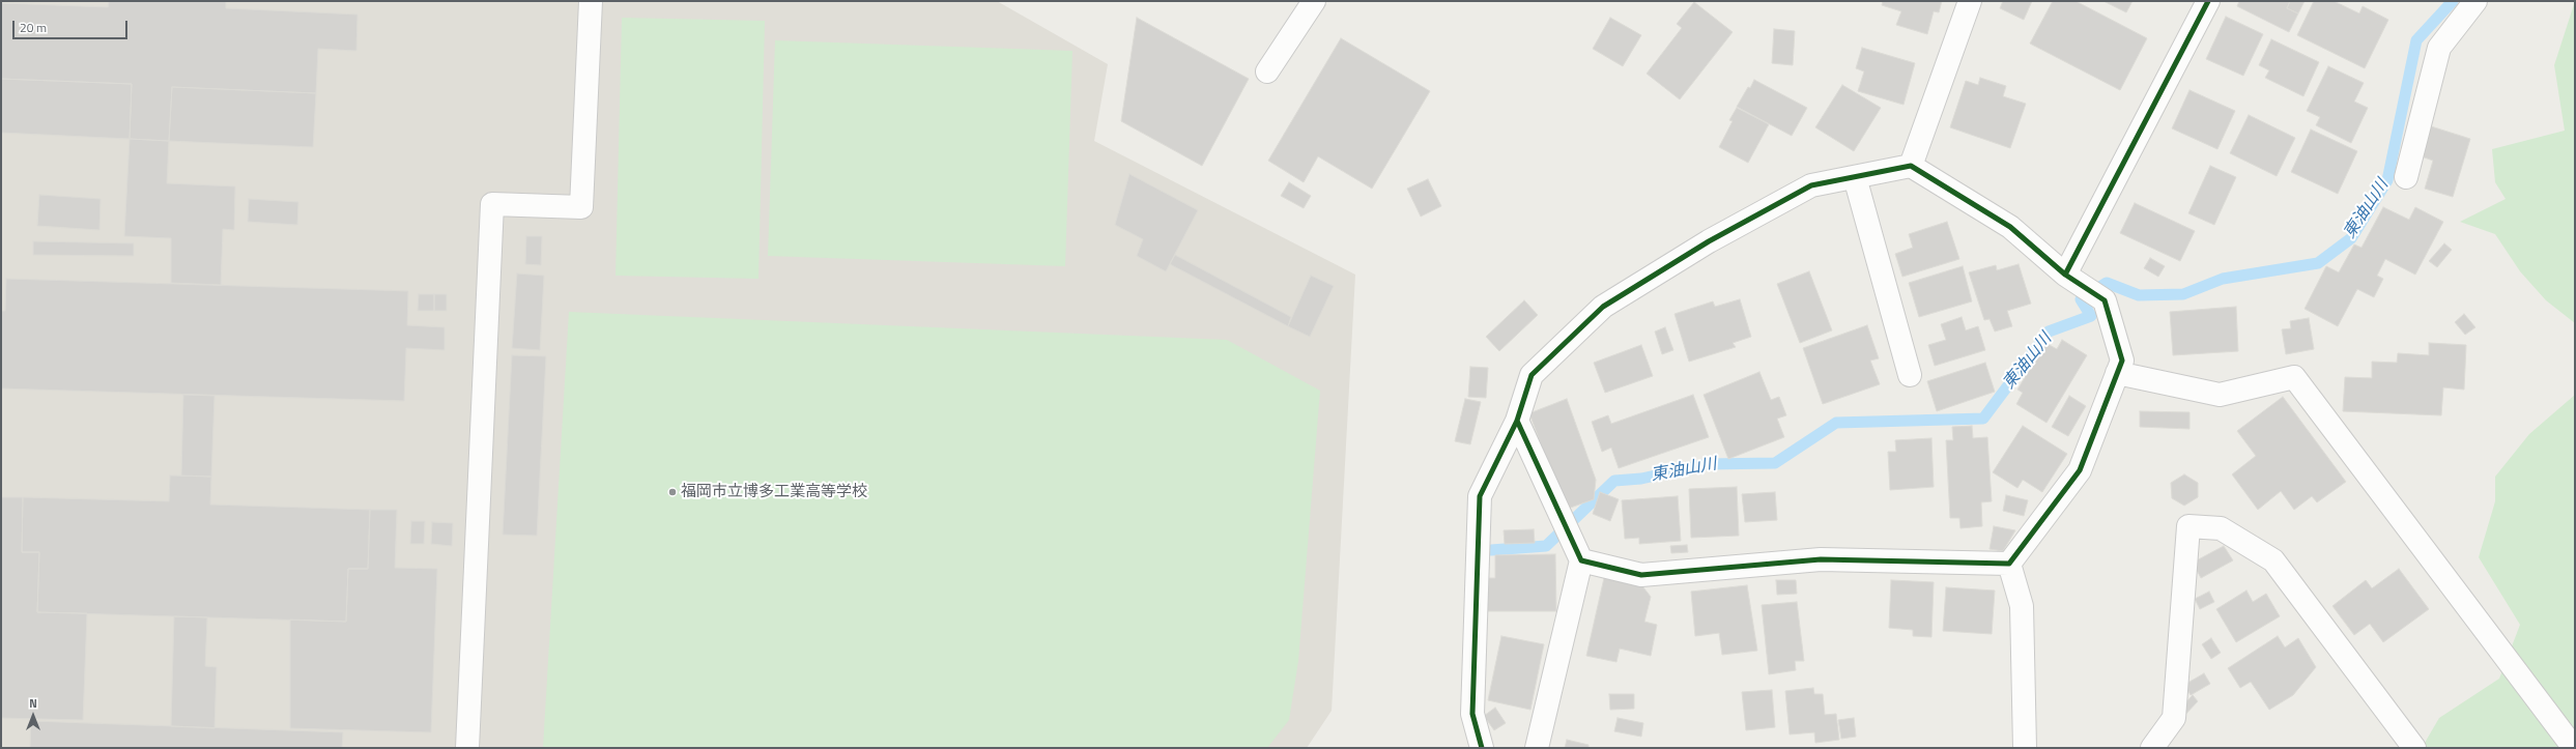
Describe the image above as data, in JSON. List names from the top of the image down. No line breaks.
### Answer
{"water":["東油山川"],"places":["福岡市立博多工業高等学校"],"scale_bar":"20 m","north":"top"}
